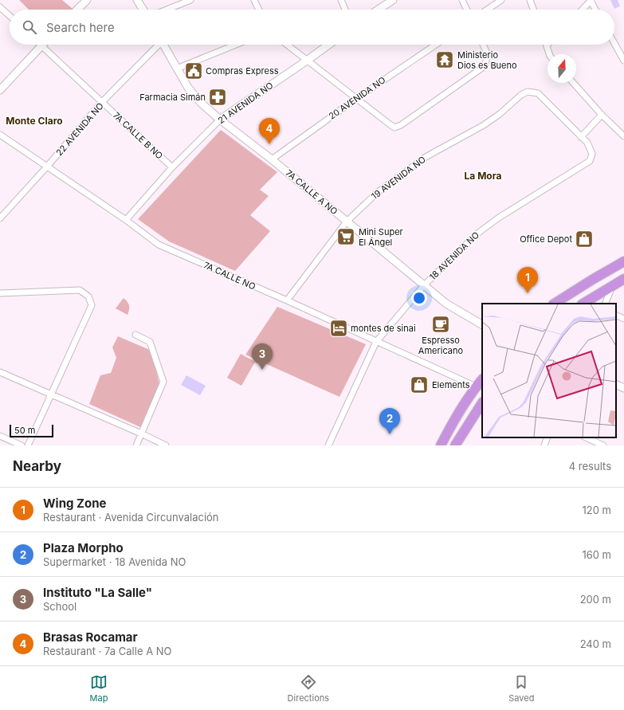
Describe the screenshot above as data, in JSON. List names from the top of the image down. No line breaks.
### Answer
{"streets":{"street":["20 AVENIDA NO","21 AVENIDA NO","22 AVENIDA NO","7A CALLE B NO","19 AVENIDA NO","7A CALLE A NO","18 AVENIDA NO","7A CALLE NO"]},"crossings":[["20 AVENIDA NO","7A CALLE A NO"],["21 AVENIDA NO","7A CALLE B NO"],["21 AVENIDA NO","7A CALLE A NO"],["21 AVENIDA NO","7A CALLE NO"],["22 AVENIDA NO","7A CALLE B NO"],["22 AVENIDA NO","7A CALLE NO"],["19 AVENIDA NO","7A CALLE A NO"],["19 AVENIDA NO","18 AVENIDA NO"],["19 AVENIDA NO","7A CALLE NO"],["7A CALLE A NO","18 AVENIDA NO"],["18 AVENIDA NO","7A CALLE NO"]],"districts":["Monte Claro","La Mora"],"places":{"temple":["Ministerio Dios es Bueno"],"public building":["Compras Express"],"pharmacy":["Farmacia Simán"],"supermarket":["Mini Super El Ángel"],"shop":["Office Depot","Elements"],"cafe":["Espresso Americano"],"hotel":["montes de sinai"]},"scale_bar":"50 m","north":"top","page":{"search":"Search here","pins":["4","1","3","2"],"scale":"50 m","heading":["Nearby","4 results"],"list":[{"mark":"1","name":"Wing Zone","note":"Restaurant · Avenida Circunvalación","value":"120 m"},{"mark":"2","name":"Plaza Morpho","note":"Supermarket · 18 Avenida NO","value":"160 m"},{"mark":"3","name":"Instituto \"La Salle\"","note":"School","value":"200 m"},{"mark":"4","name":"Brasas Rocamar","note":"Restaurant · 7a Calle A NO","value":"240 m"}],"nav":["Map","Directions","Saved"]}}
